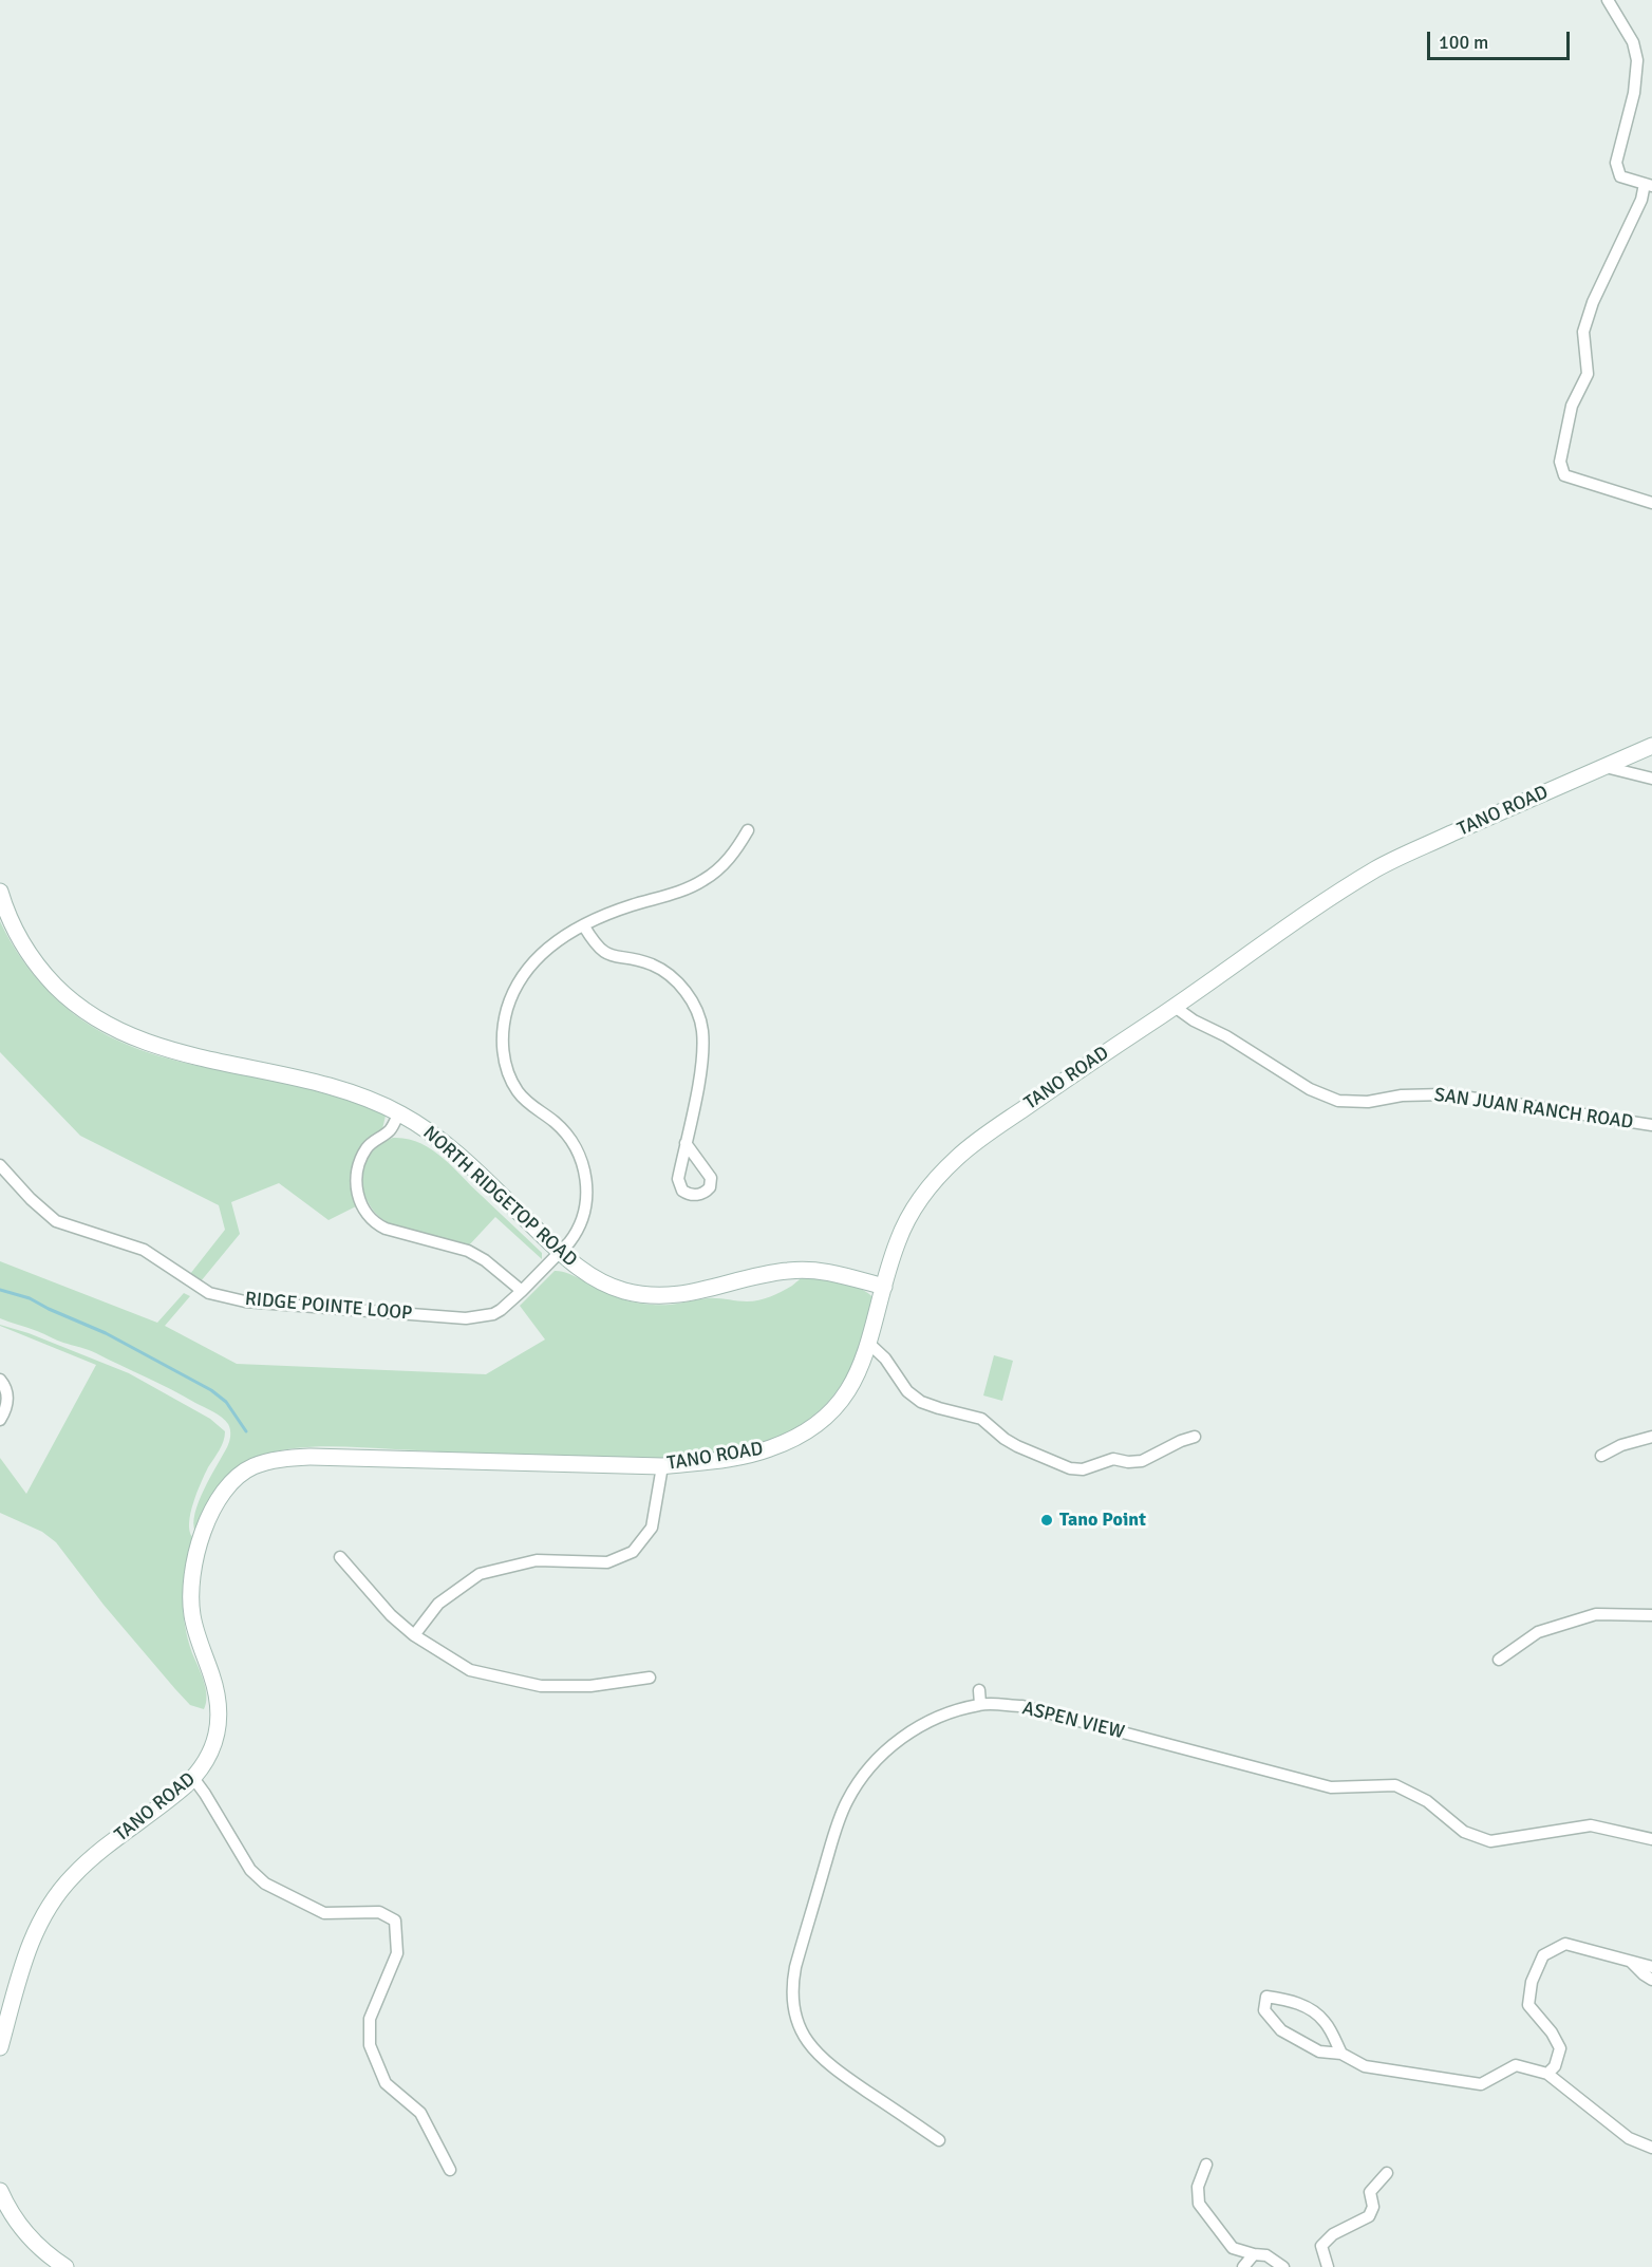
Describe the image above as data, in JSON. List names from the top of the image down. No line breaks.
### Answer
{"streets":{"street":["TANO ROAD","SAN JUAN RANCH ROAD","NORTH RIDGETOP ROAD","RIDGE POINTE LOOP","ASPEN VIEW"]},"crossings":[["TANO ROAD","SAN JUAN RANCH ROAD"],["TANO ROAD","NORTH RIDGETOP ROAD"],["NORTH RIDGETOP ROAD","RIDGE POINTE LOOP"]],"places":["Tano Point"],"scale_bar":"100 m"}
